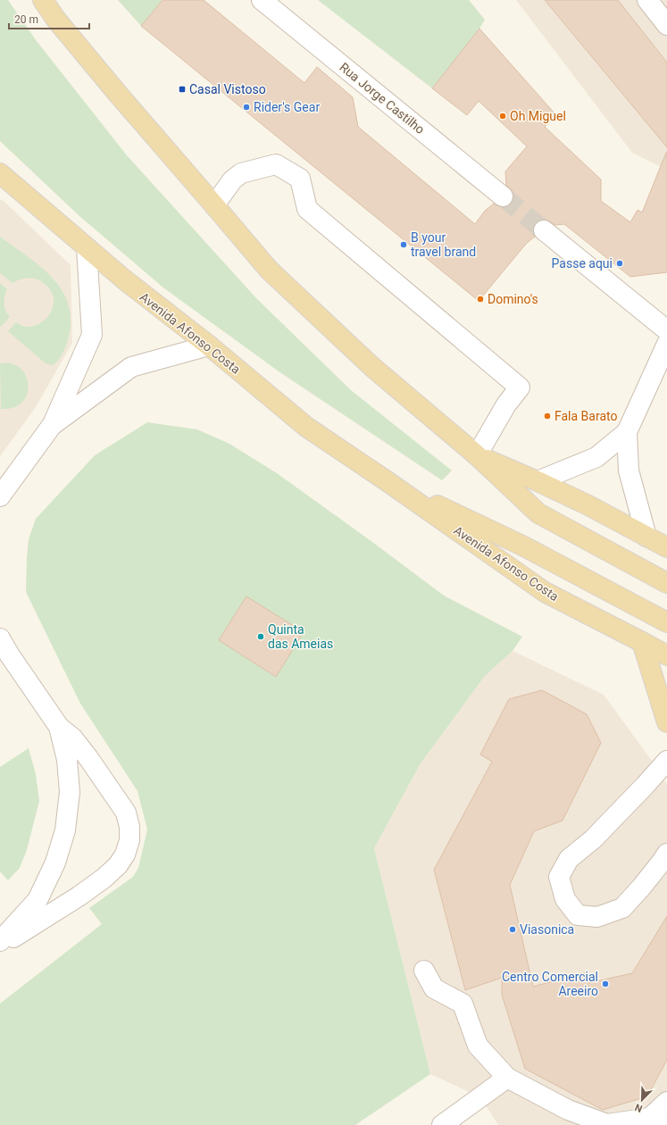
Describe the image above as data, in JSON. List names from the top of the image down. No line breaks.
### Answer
{"streets":{"main road":["Avenida Afonso Costa"],"street":["Rua Jorge Castilho"]},"places":{"transit":["Casal Vistoso"],"other":["Rider's Gear","Oh Miguel","B your travel brand","Passe aqui","Domino's","Fala Barato","Quinta das Ameias","Viasonica","Centro Comercial Areeiro"]},"scale_bar":"20 m","north":"bottom left"}
